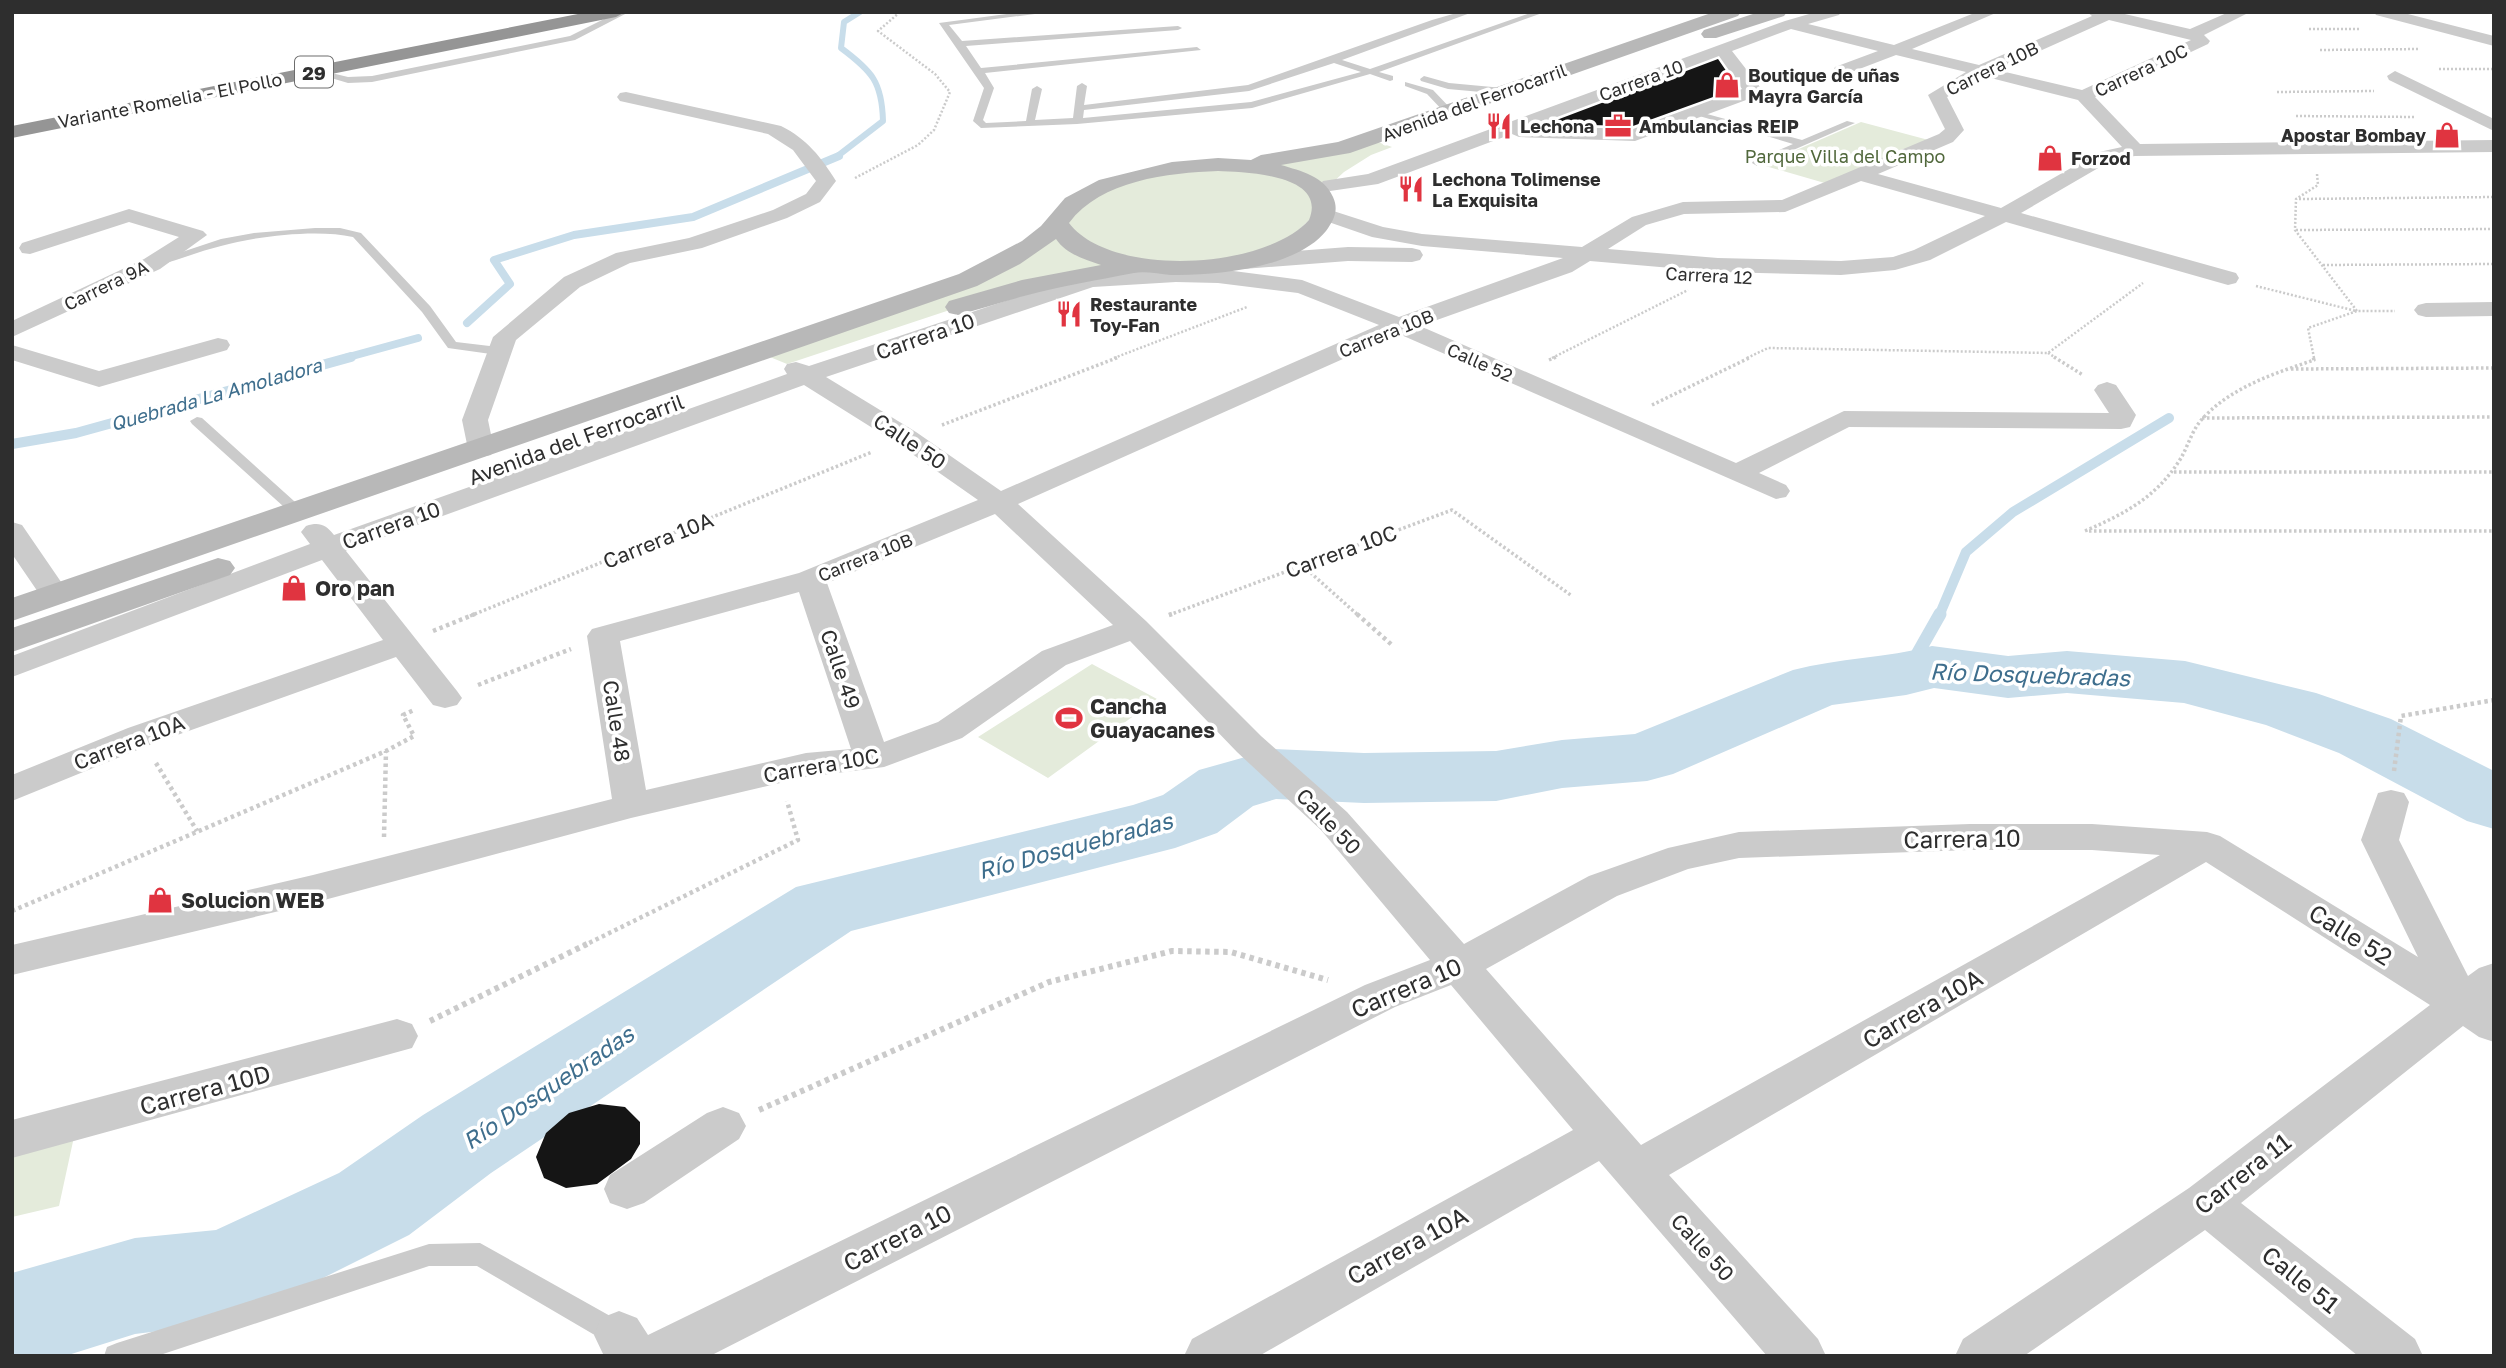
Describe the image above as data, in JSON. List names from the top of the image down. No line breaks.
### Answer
{"streets":{"highway":["29","Variante Romelia - El Pollo"],"main road":["Avenida del Ferrocarril"],"street":["Carrera 10B","Carrera 10C","Carrera 10","Carrera 12","Carrera 9A","Calle 52","Calle 50","Carrera 10A","Calle 49","Calle 48","Carrera 10D","Carrera 11","Calle 51"]},"crossings":[["Carrera 10B","Carrera 12"],["Carrera 10B","Calle 52"],["Carrera 10B","Calle 50"],["Carrera 10B","Calle 49"],["Carrera 10B","Calle 48"],["Carrera 10C","Carrera 12"],["Carrera 10C","Calle 50"],["Carrera 10C","Calle 49"],["Carrera 10C","Calle 48"],["Carrera 10","Avenida del Ferrocarril"],["Carrera 10","Carrera 12"],["Carrera 10","Calle 52"],["Carrera 10","Calle 50"],["Carrera 10","Carrera 10A"],["Avenida del Ferrocarril","Carrera 12"],["Avenida del Ferrocarril","Calle 50"],["Calle 52","Carrera 10A"],["Calle 52","Carrera 11"],["Calle 50","Carrera 10A"],["Carrera 11","Calle 51"]],"water":["Quebrada La Amoladora","Río Dosquebradas"],"parks":["Parque Villa del Campo"],"places":{"shop":["Boutique de uñas Mayra García","Apostar Bombay","Forzod","Oro pan","Solucion WEB"],"restaurant":["Lechona","Lechona Tolimense La Exquisita","Restaurante Toy-Fan"],"office":["Ambulancias REIP"],"sports":["Cancha Guayacanes"]}}
